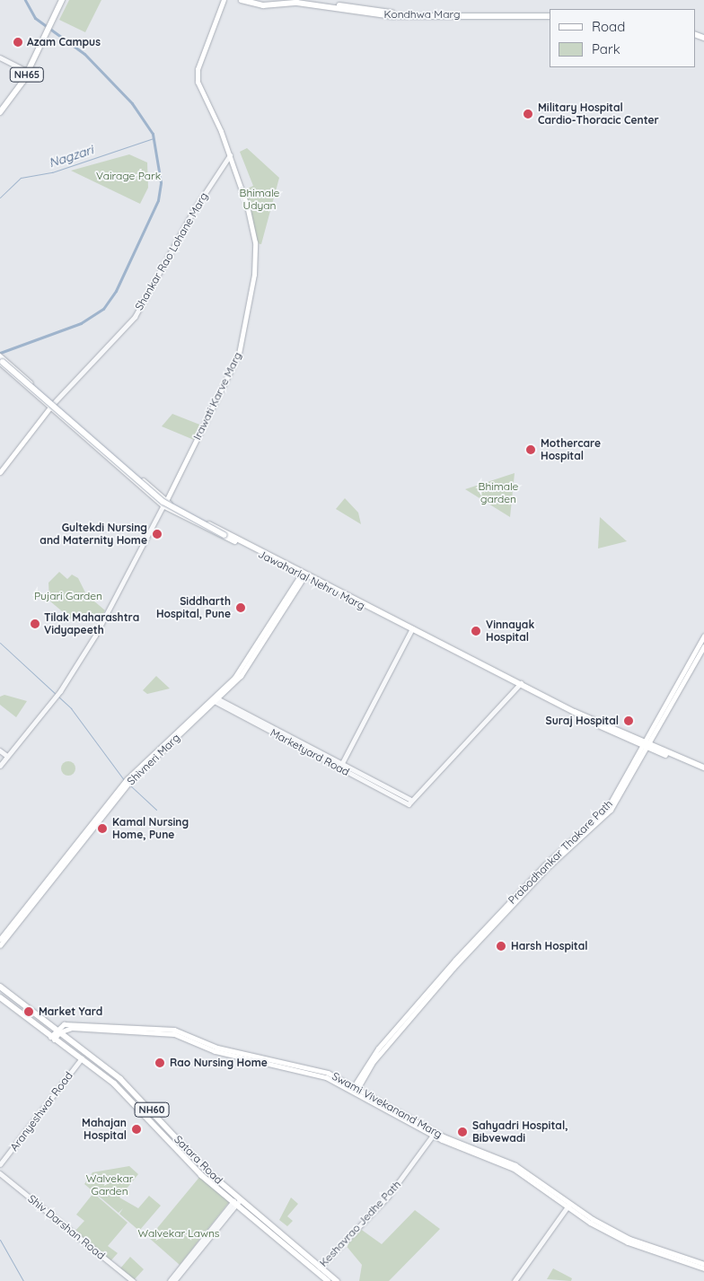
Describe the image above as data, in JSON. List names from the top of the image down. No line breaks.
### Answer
{"streets":{"highway":["NH65","NH60","Satara Road"],"main road":["Kondhwa Marg","Irawati Karve Marg","Jawaharlal Nehru Marg","Shivneri Marg","Prabodhankar Thakare Path","Swami Vivekanand Marg"],"street":["Shankar Rao Lohane Marg","Marketyard Road","Aranyeshwar Road","Keshavrao Jedhe Path","Shiv Darshan Road"]},"crossings":[["Shankar Rao Lohane Marg","Irawati Karve Marg"],["Shankar Rao Lohane Marg","Jawaharlal Nehru Marg"],["Irawati Karve Marg","Jawaharlal Nehru Marg"],["Jawaharlal Nehru Marg","Shivneri Marg"],["Jawaharlal Nehru Marg","Prabodhankar Thakare Path"],["Marketyard Road","Shivneri Marg"],["Prabodhankar Thakare Path","Swami Vivekanand Marg"],["Swami Vivekanand Marg","Satara Road"],["Swami Vivekanand Marg","Keshavrao Jedhe Path"],["Aranyeshwar Road","Satara Road"],["Satara Road","Keshavrao Jedhe Path"]],"water":["Nagzari"],"parks":["Vairage Park","Bhimale Udyan","Bhimale garden","Pujari Garden","Walvekar Garden","Walvekar Lawns"],"places":["Azam Campus","Military Hospital Cardio-Thoracic Center","Mothercare Hospital","Gultekdi Nursing and Maternity Home","Siddharth Hospital, Pune","Tilak Maharashtra Vidyapeeth","Vinnayak Hospital","Suraj Hospital","Kamal Nursing Home, Pune","Harsh Hospital","Market Yard","Rao Nursing Home","Mahajan Hospital","Sahyadri Hospital, Bibvewadi"],"legend":["Road","Park"]}
